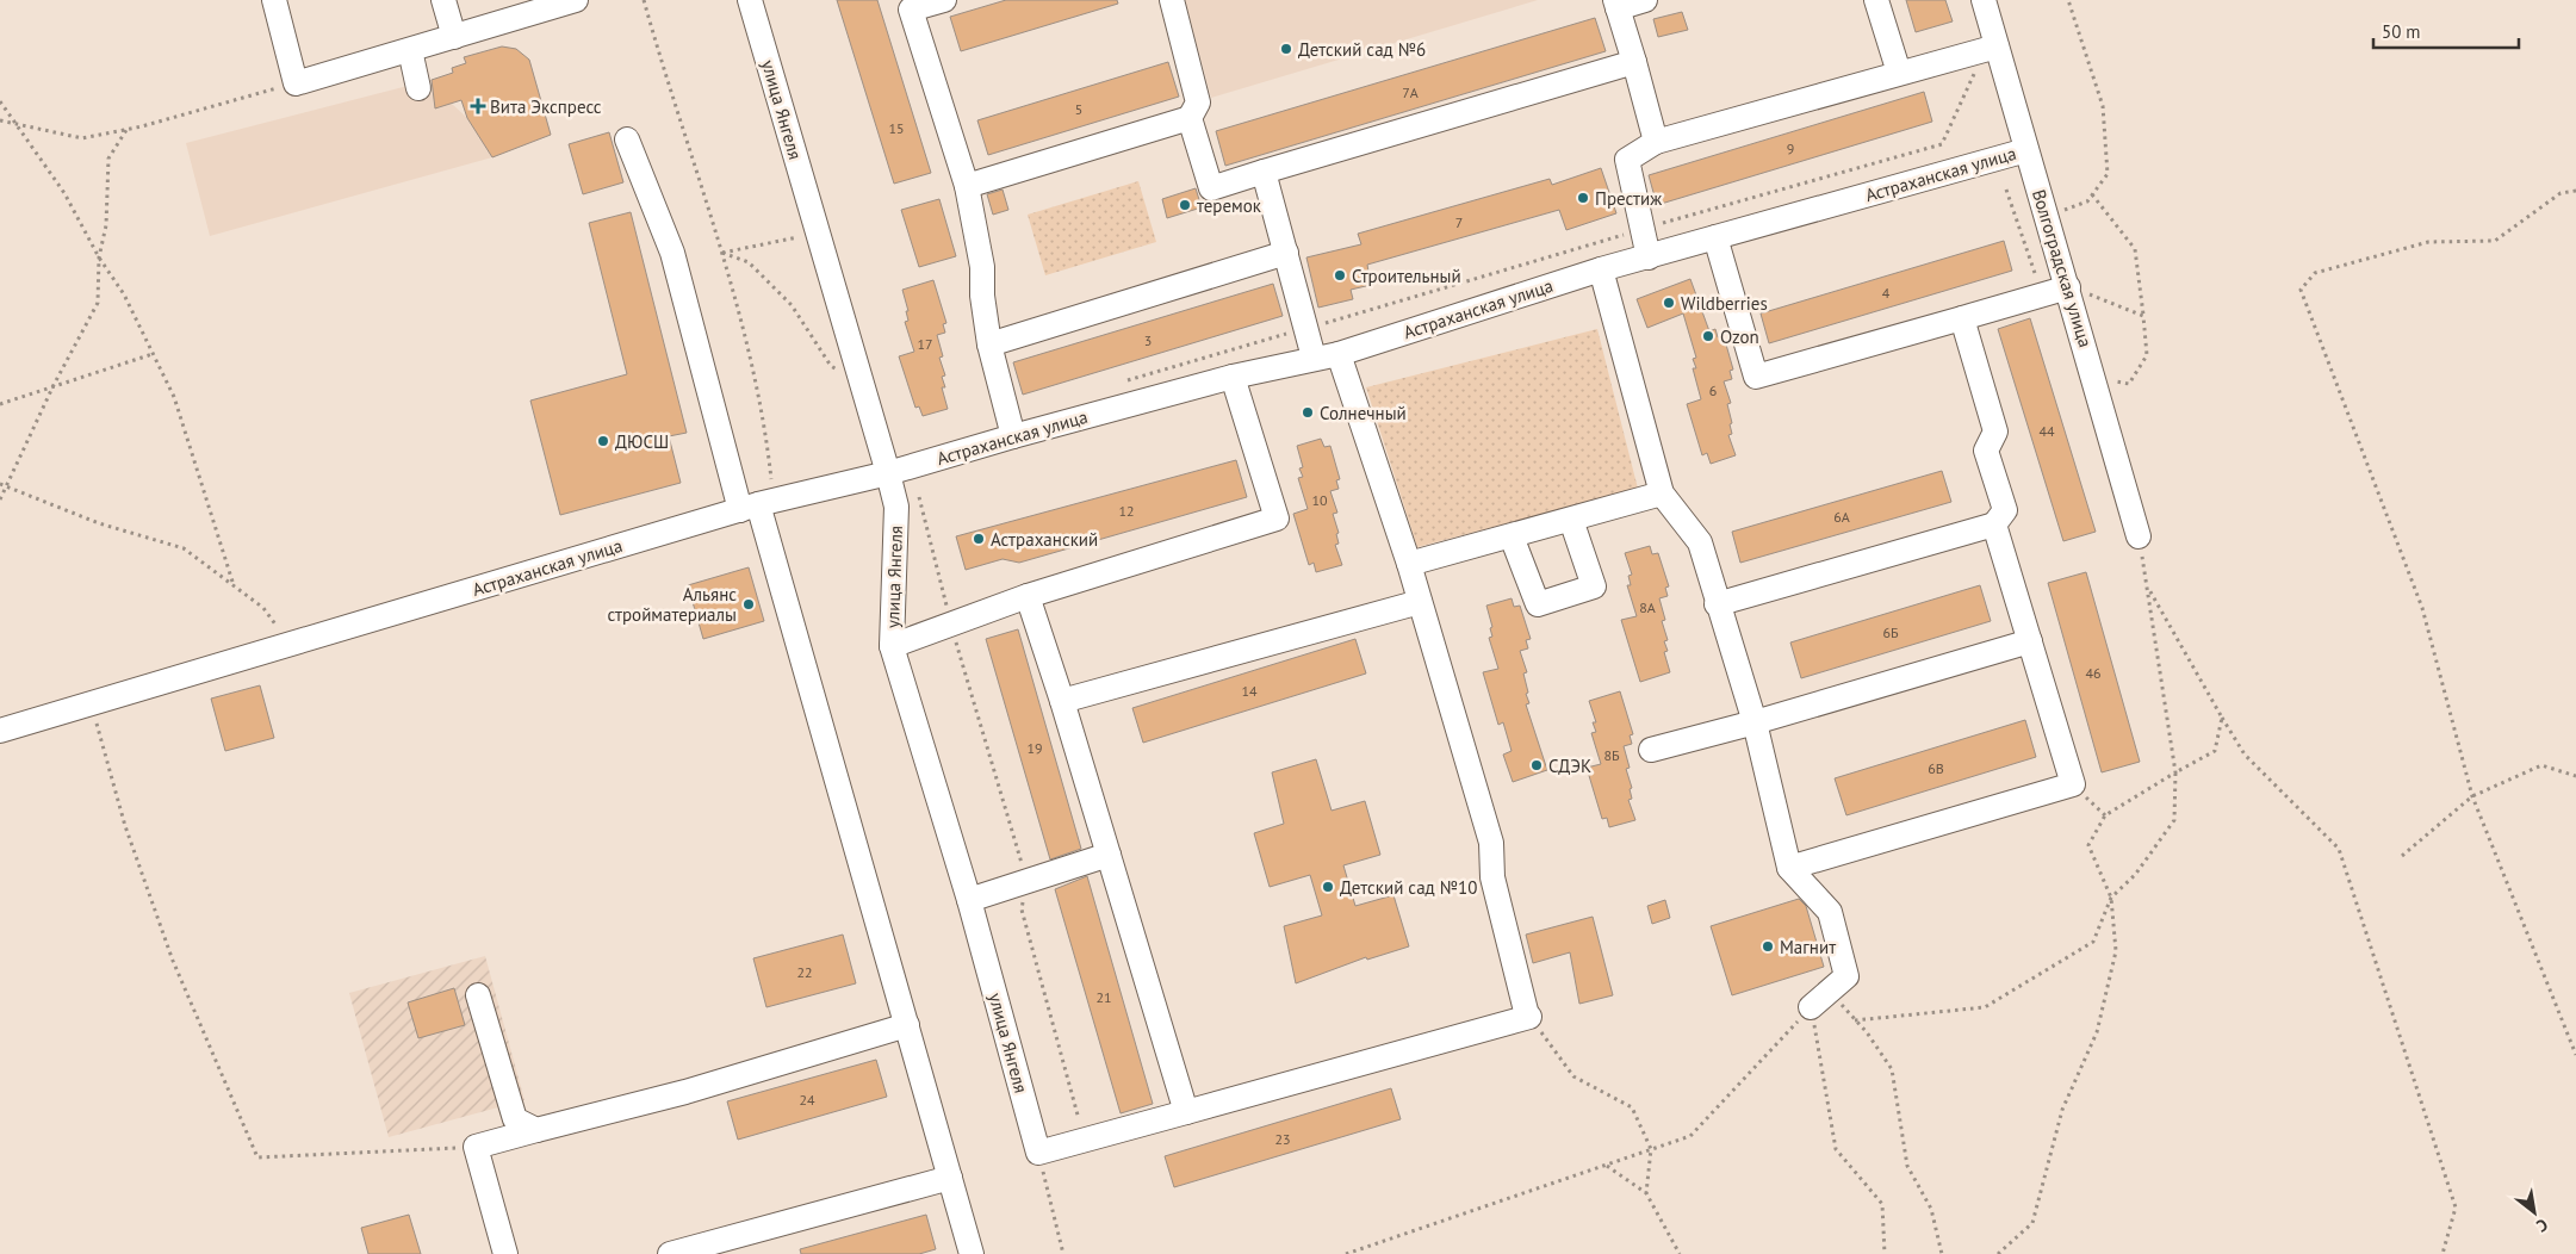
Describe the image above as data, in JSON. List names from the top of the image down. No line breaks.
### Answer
{"streets":{"street":["улица Янгеля","Астраханская улица","Волгоградская улица"]},"crossings":[["улица Янгеля","Астраханская улица"],["Астраханская улица","Волгоградская улица"]],"places":{"other":["Детский сад №6","Престиж","теремок","Строительный","Wildberries","Ozon","Солнечный","ДЮСШ","Астраханский","Альянс стройматериалы","СДЭК","Детский сад №10","Магнит"],"health":["Вита Экспресс"]},"house_numbers":["7А","5","15","9","7","4","3","17","6","44","10","12","6А","8А","6Б","46","14","19","8Б","6В","22","21","24","23"],"scale_bar":"50 m","north":"bottom right"}
